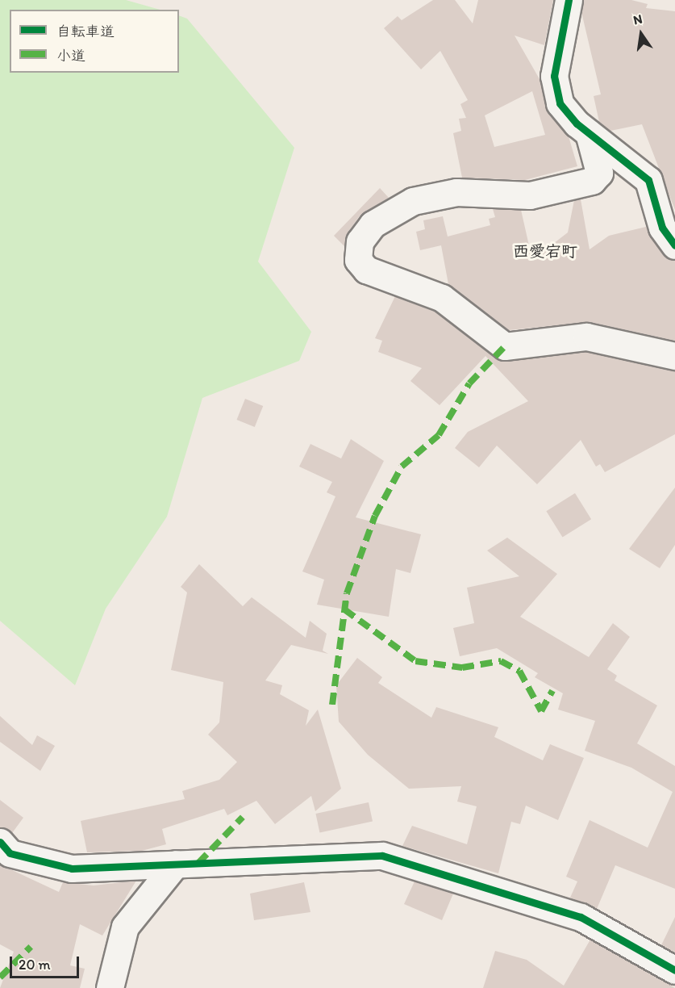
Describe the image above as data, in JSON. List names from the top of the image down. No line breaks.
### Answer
{"districts":["西愛宕町"],"legend":["自転車道","小道"],"scale_bar":"20 m","north":"top"}
